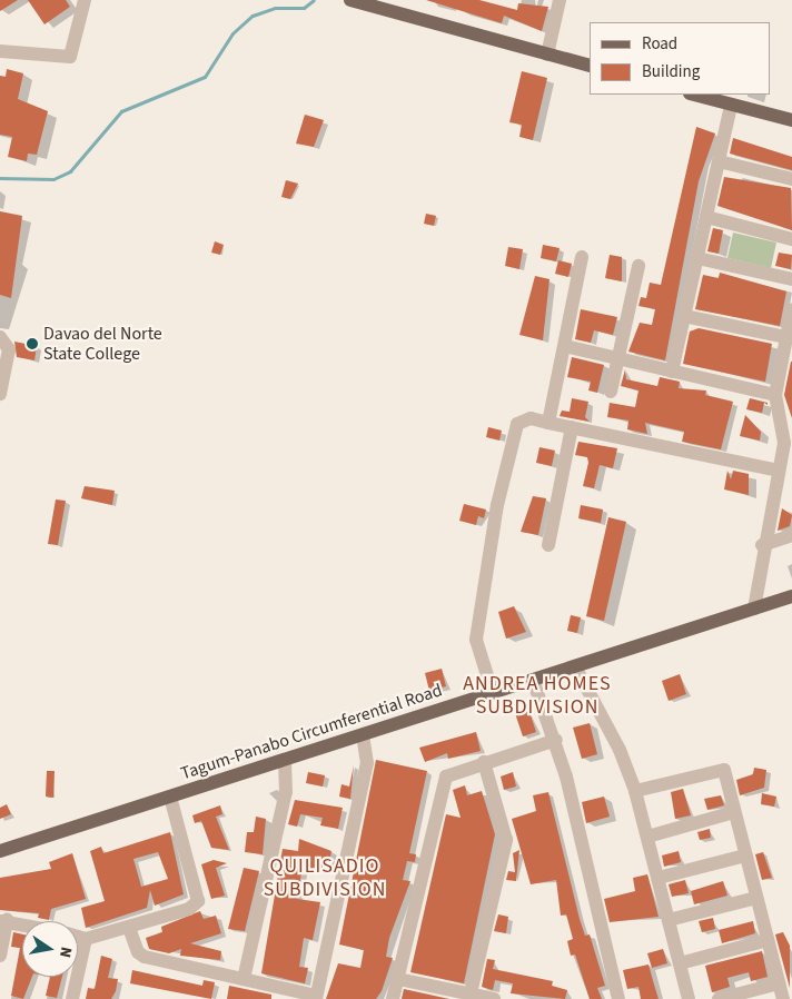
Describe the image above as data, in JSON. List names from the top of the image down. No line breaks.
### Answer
{"streets":{"main road":["Tagum-Panabo Circumferential Road"]},"districts":["ANDREA HOMES SUBDIVISION","QUILISADIO SUBDIVISION"],"places":["Davao del Norte State College"],"legend":["Road","Building"],"north":"right"}
